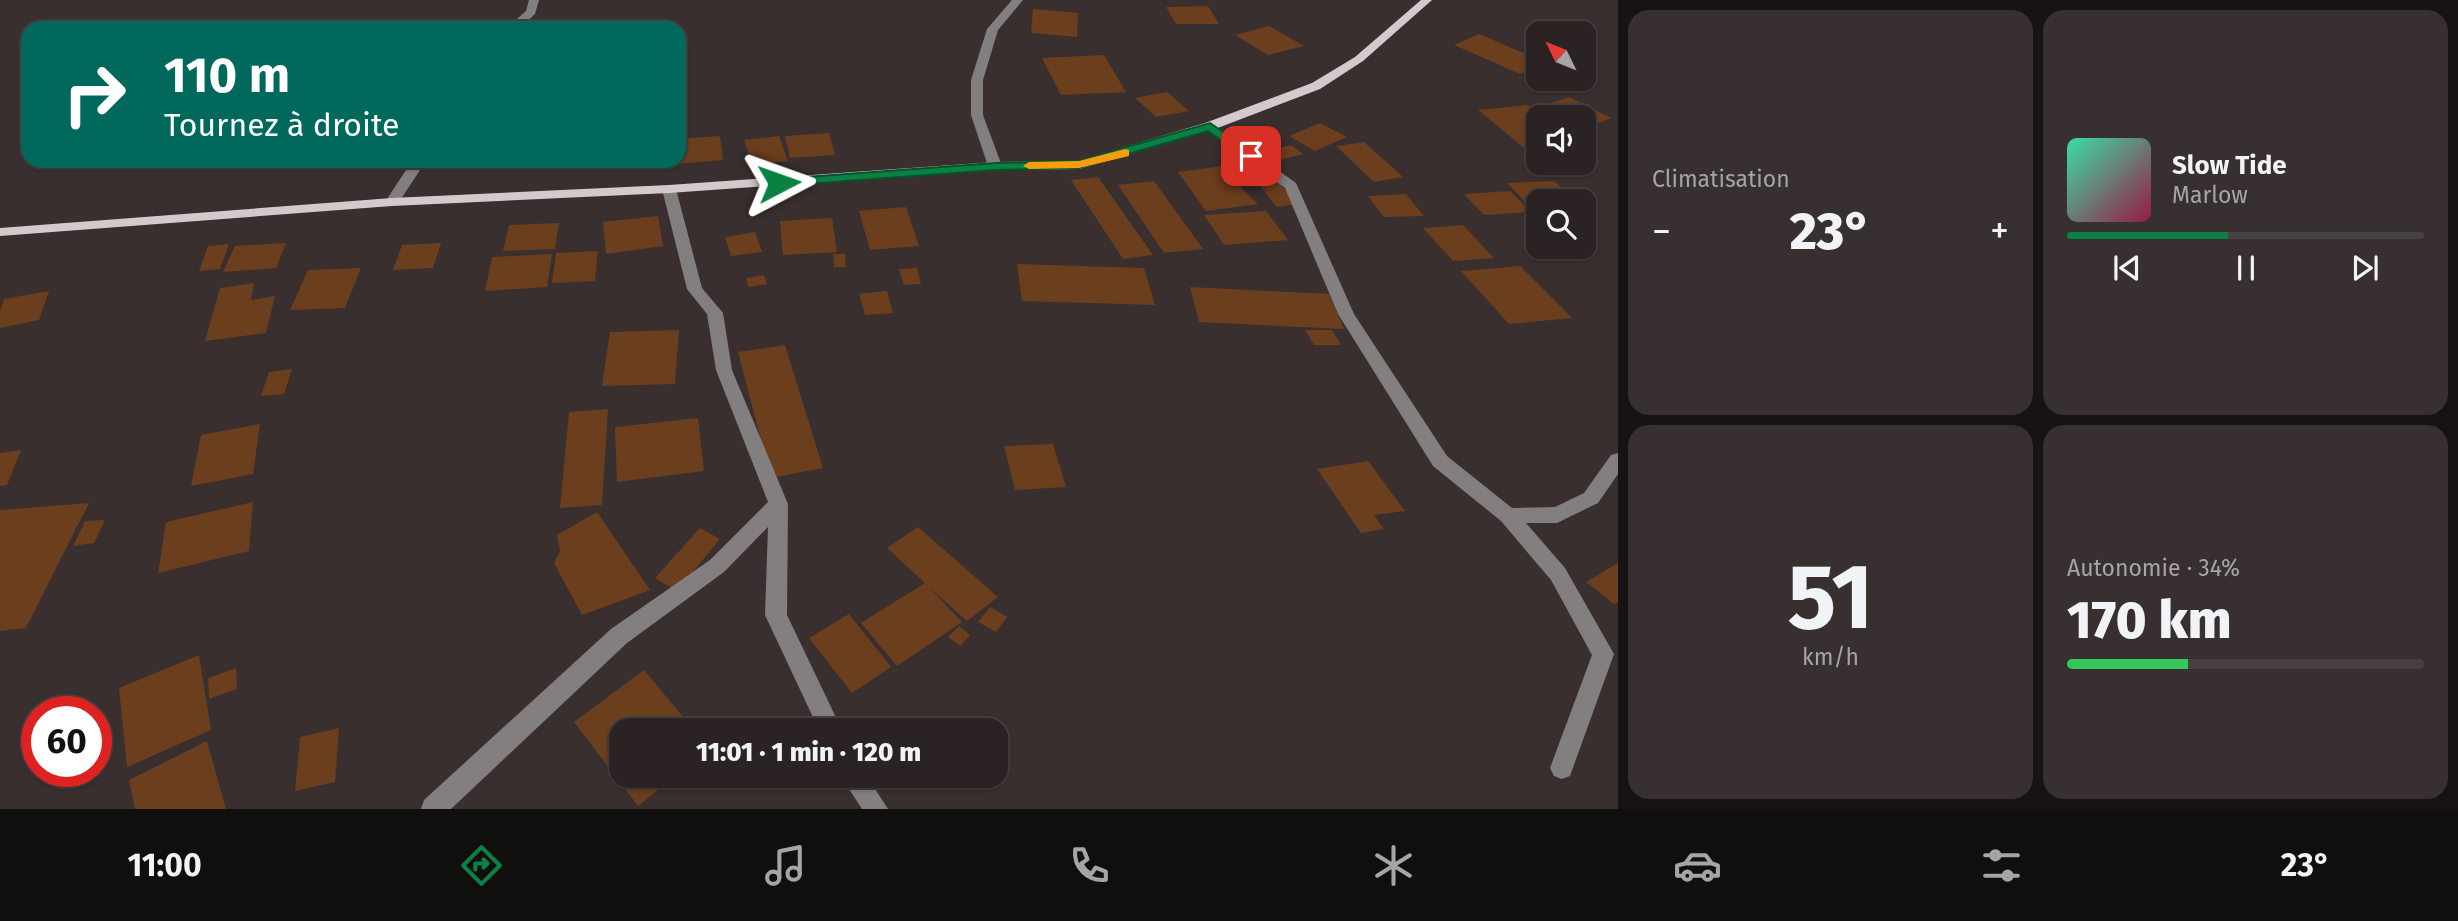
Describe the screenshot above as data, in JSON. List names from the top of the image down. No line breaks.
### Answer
{"north":"top left","page":{"tile":["Climatisation",["51","km/h"],["Autonomie · 34%","170 km"]],"turn":["110 m","Tournez à droite"],"song":["Slow Tide","Marlow"],"heat":["−","23°","+"],"limit":"60","trip":"11:01 · 1 min · 120 m","tabs":["11:00","23°"]}}
